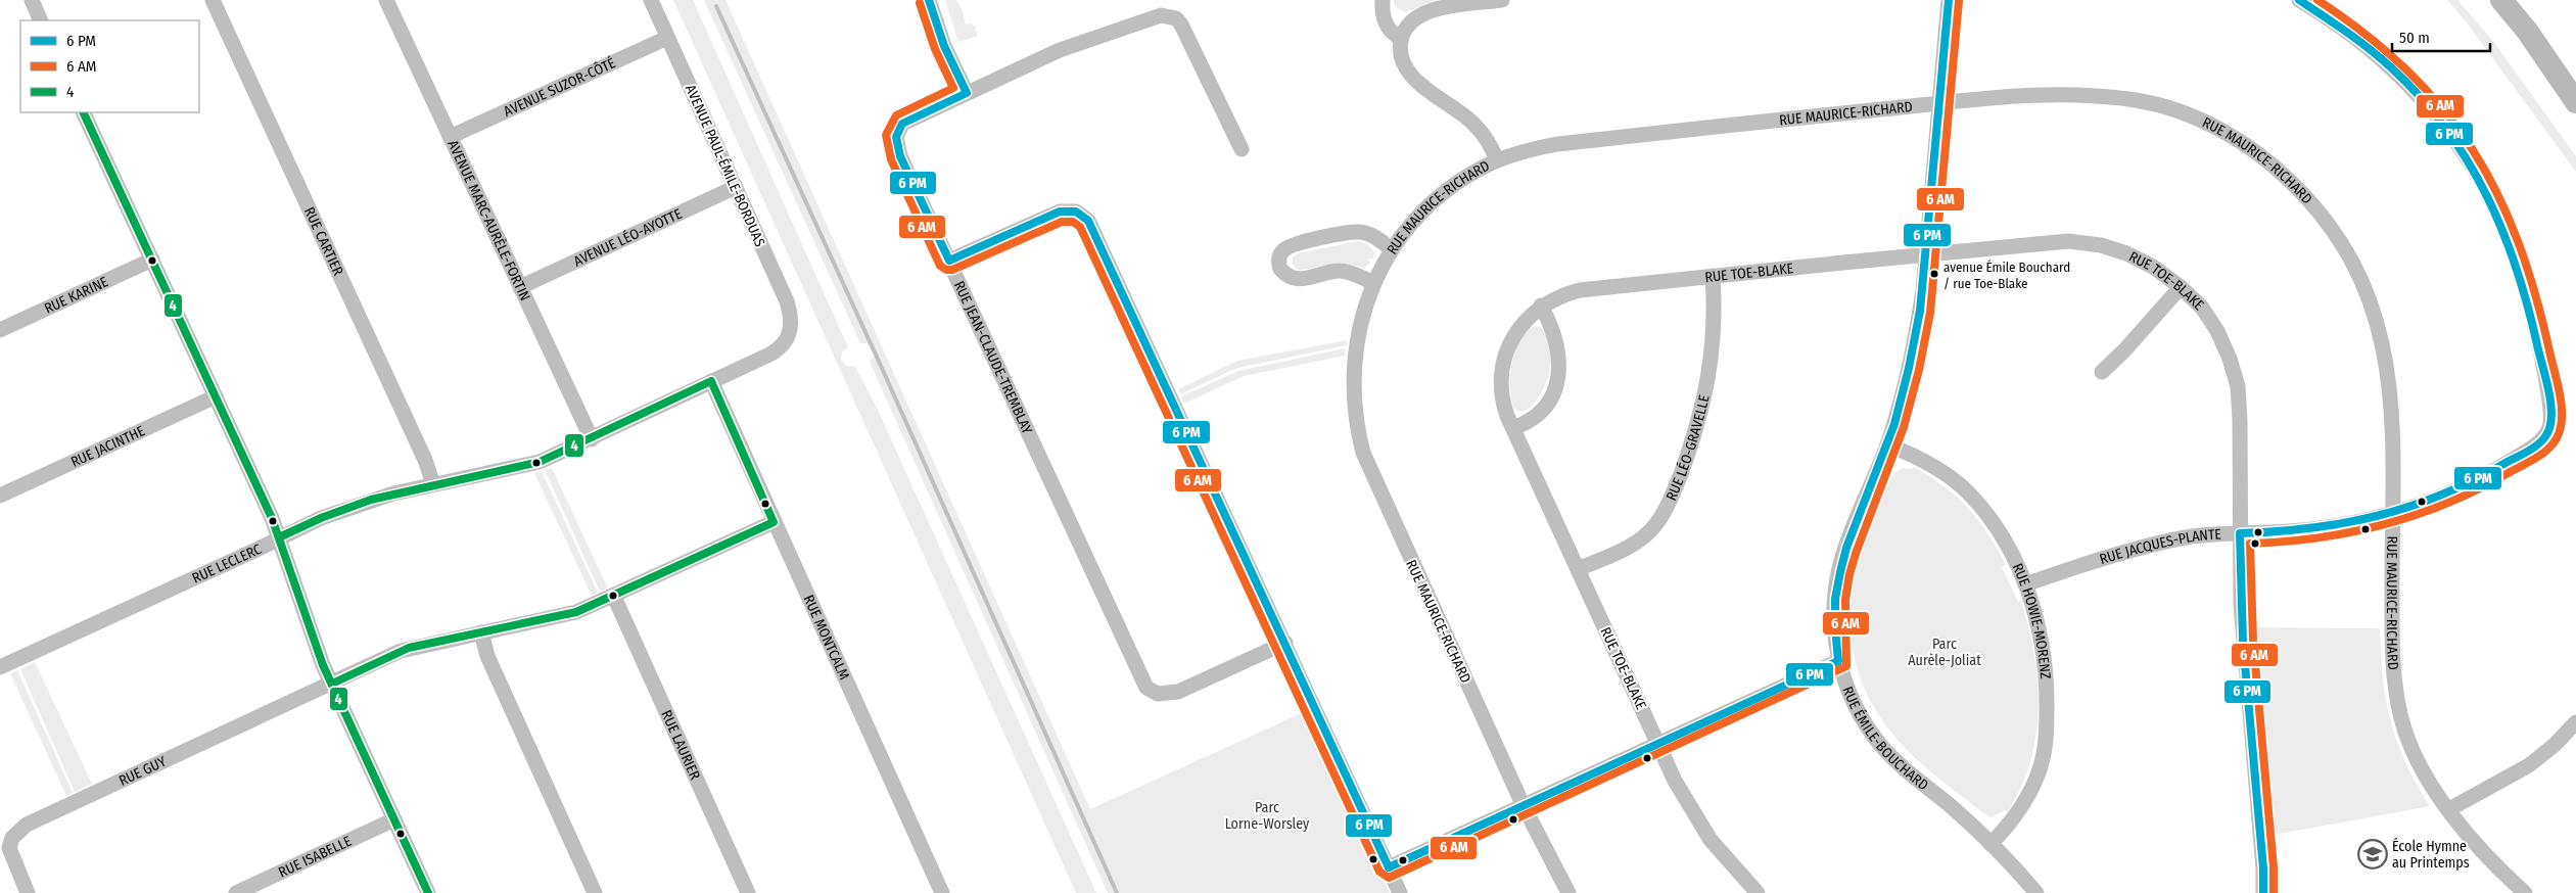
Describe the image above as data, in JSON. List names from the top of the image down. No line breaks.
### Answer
{"streets":{"street":["AVENUE SUZOR-CÔTÉ","RUE MAURICE-RICHARD","AVENUE PAUL-ÉMILE-BORDUAS","AVENUE MARC-AURÈLE-FORTIN","AVENUE LÉO-AYOTTE","RUE CARTIER","RUE TOE-BLAKE","RUE KARINE","RUE JEAN-CLAUDE-TREMBLAY","RUE JACINTHE","RUE LÉO-GRAVELLE","RUE JACQUES-PLANTE","RUE LECLERC","RUE HOWIE-MORENZ","RUE MONTCALM","RUE ÉMILE-BOUCHARD","RUE LAURIER","RUE GUY","RUE ISABELLE"]},"crossings":[["AVENUE SUZOR-CÔTÉ","AVENUE PAUL-ÉMILE-BORDUAS"],["AVENUE SUZOR-CÔTÉ","AVENUE MARC-AURÈLE-FORTIN"],["RUE MAURICE-RICHARD","RUE JACQUES-PLANTE"],["RUE MAURICE-RICHARD","RUE ÉMILE-BOUCHARD"],["AVENUE PAUL-ÉMILE-BORDUAS","AVENUE LÉO-AYOTTE"],["AVENUE PAUL-ÉMILE-BORDUAS","RUE LECLERC"],["AVENUE MARC-AURÈLE-FORTIN","AVENUE LÉO-AYOTTE"],["AVENUE MARC-AURÈLE-FORTIN","RUE LECLERC"],["RUE CARTIER","RUE LECLERC"],["RUE TOE-BLAKE","RUE LÉO-GRAVELLE"],["RUE TOE-BLAKE","RUE JACQUES-PLANTE"],["RUE TOE-BLAKE","RUE ÉMILE-BOUCHARD"],["RUE JACQUES-PLANTE","RUE HOWIE-MORENZ"],["RUE LECLERC","RUE MONTCALM"],["RUE HOWIE-MORENZ","RUE ÉMILE-BOUCHARD"]],"parks":["Parc Aurèle-Joliat","Parc Lorne-Worsley"],"places":{"other":["avenue Émile Bouchard / rue Toe-Blake"],"school or university":["École Hymne au Printemps"]},"lines":["transit line 4"],"legend":["6 PM","6 AM","4"],"scale_bar":"50 m"}
